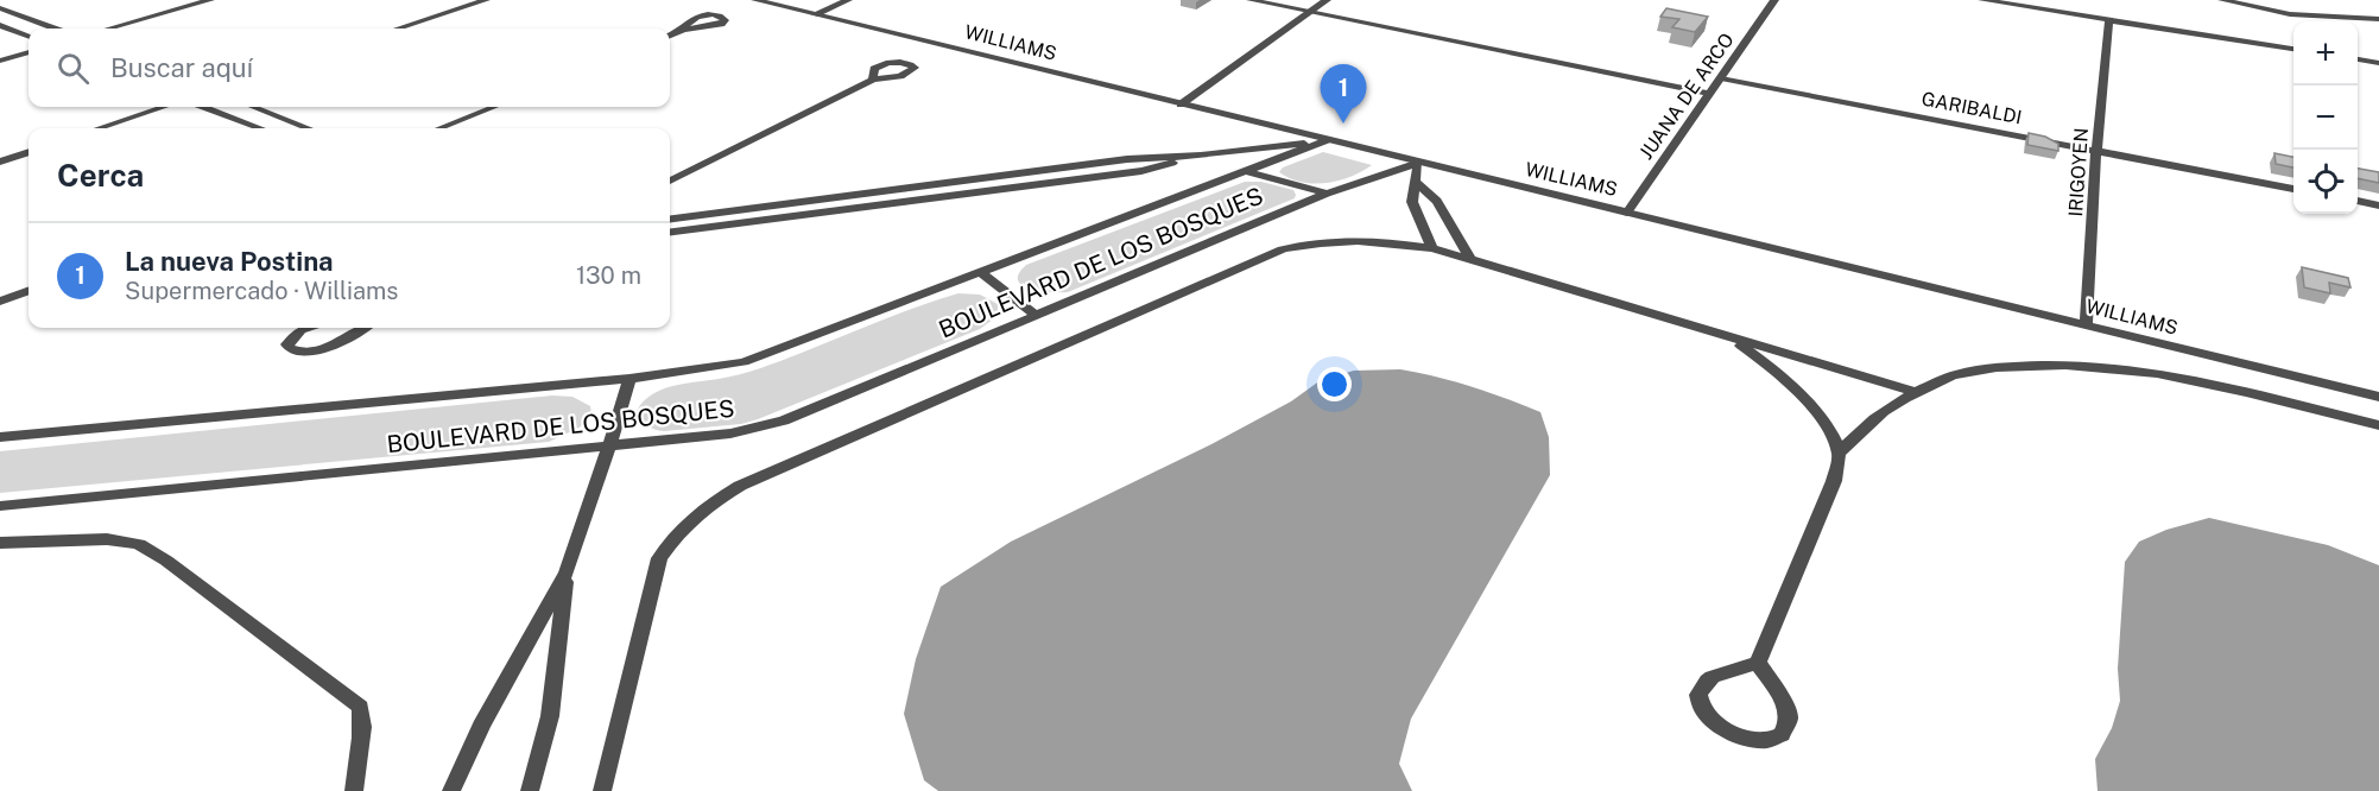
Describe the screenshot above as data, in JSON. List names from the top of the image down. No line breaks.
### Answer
{"streets":{"street":["WILLIAMS","JUANA DE ARCO","GARIBALDI","IRIGOYEN","BOULEVARD DE LOS BOSQUES"]},"crossings":[["WILLIAMS","JUANA DE ARCO"],["WILLIAMS","IRIGOYEN"],["WILLIAMS","BOULEVARD DE LOS BOSQUES"],["JUANA DE ARCO","GARIBALDI"],["GARIBALDI","IRIGOYEN"]],"page":{"map_buttons":["+","−"],"search":"Buscar aquí","pins":"1","heading":"Cerca","list":[{"mark":"1","name":"La nueva Postina","note":"Supermercado · Williams","value":"130 m"}]}}
